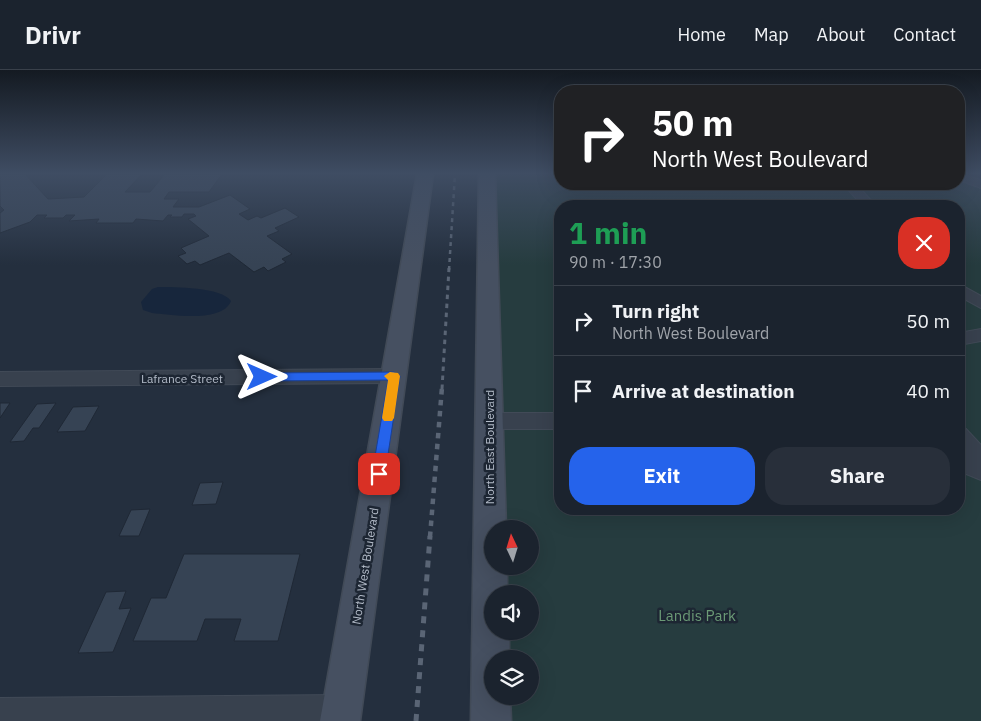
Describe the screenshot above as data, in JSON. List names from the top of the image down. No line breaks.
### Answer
{"streets":{"main road":["North East Boulevard","North West Boulevard"],"street":["Lafrance Street"]},"crossings":[["Lafrance Street","North West Boulevard"]],"parks":["Landis Park"],"north":"top","page":{"header":"Drivr","nav":["Home","Map","About","Contact"],"turn":["50 m","North West Boulevard"],"heading":["1 min","90 m · 17:30"],"list":[{"name":"Turn right","note":"North West Boulevard","value":"50 m"},{"name":"Arrive at destination","value":"40 m"}],"buttons":["Exit","Share"]}}
